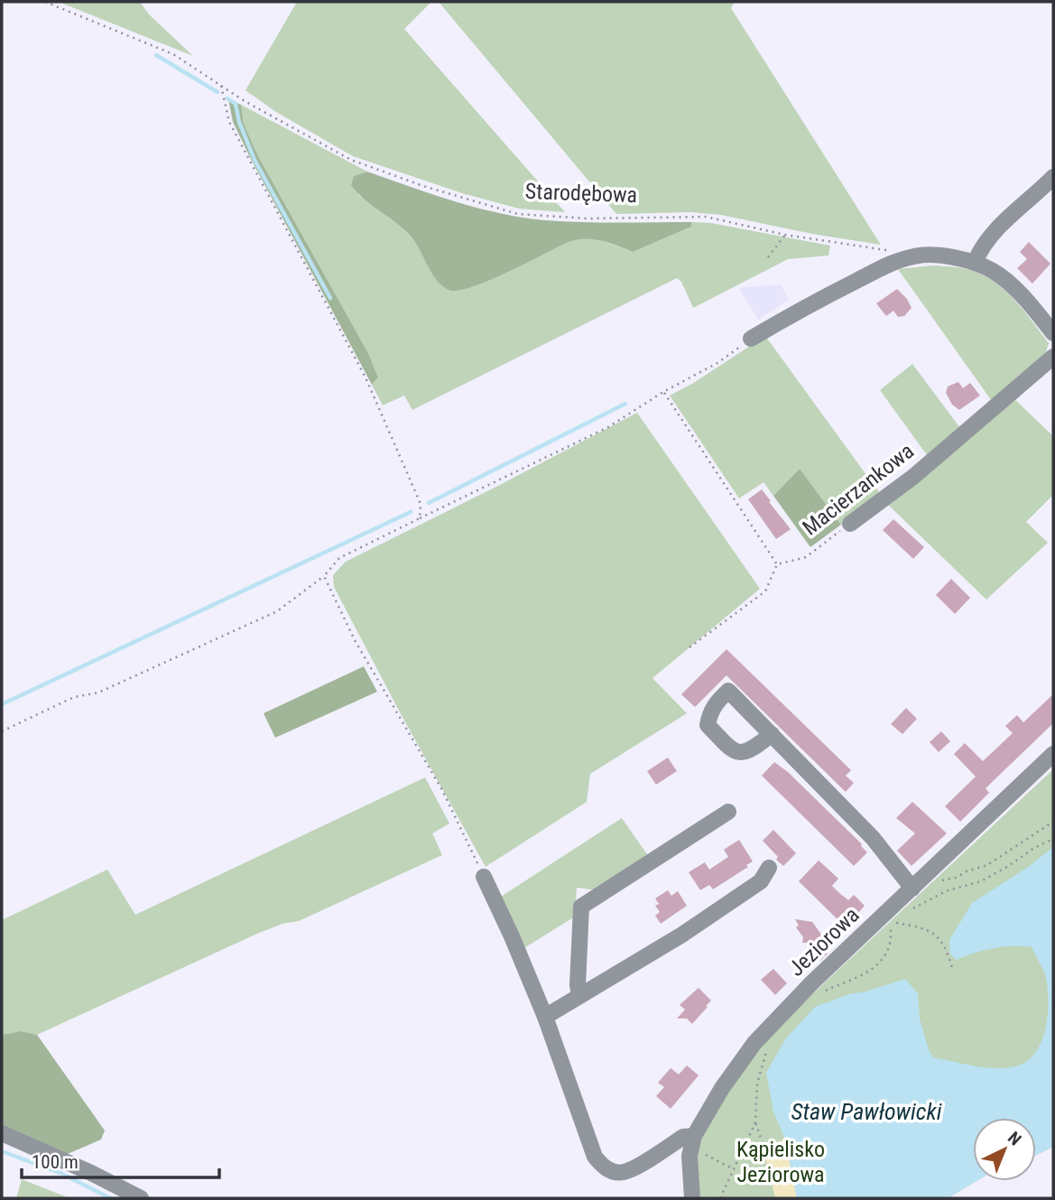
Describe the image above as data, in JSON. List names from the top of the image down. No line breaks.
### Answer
{"streets":{"street":["Macierzankowa","Jeziorowa"],"path":["Starodębowa"]},"water":["Staw Pawłowicki"],"parks":["Kąpielisko Jeziorowa"],"scale_bar":"100 m","north":"top right"}
